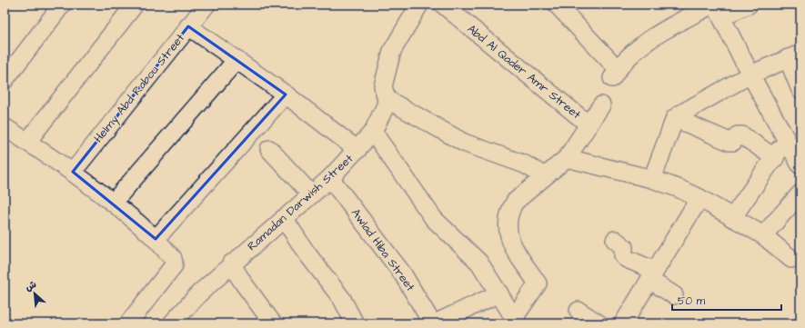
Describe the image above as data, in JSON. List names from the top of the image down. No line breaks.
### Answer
{"streets":{"street":["Abd Al Qader Amr Street","Helmy Abd Rabou Street","Ramadan Darwish Street","Awlad Hiba Street"]},"crossings":[["Ramadan Darwish Street","Awlad Hiba Street"]],"scale_bar":"50 m","north":"top left"}
